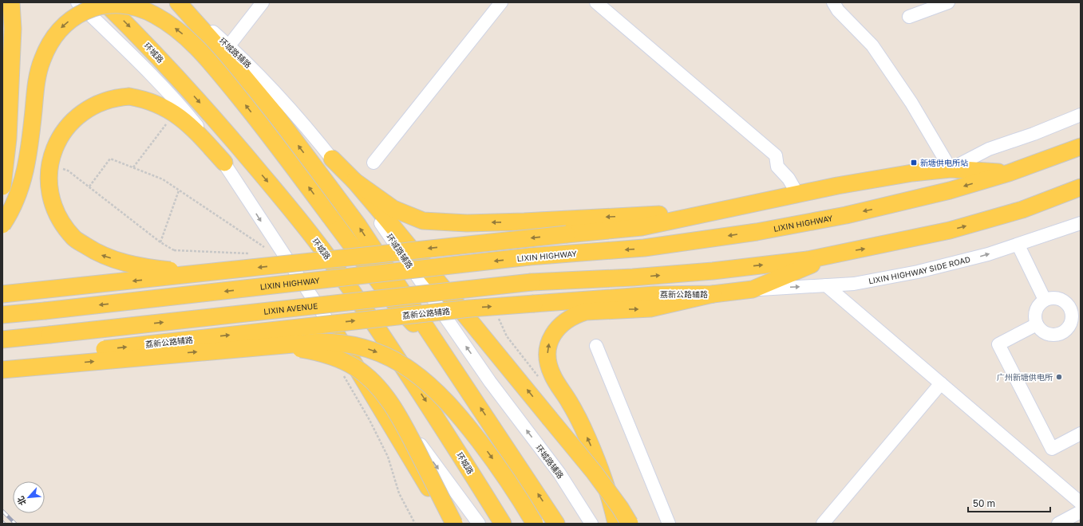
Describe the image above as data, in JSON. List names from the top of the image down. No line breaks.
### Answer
{"streets":{"main road":["环城路","LIXIN HIGHWAY","荔新公路辅路","LIXIN AVENUE"],"street":["环城路辅路","LIXIN HIGHWAY SIDE ROAD"]},"crossings":[["LIXIN HIGHWAY SIDE ROAD","荔新公路辅路"]],"one_way":["LIXIN HIGHWAY SIDE ROAD"],"places":{"transit":["新塘供电所站"],"other":["广州新塘供电所"]},"scale_bar":"50 m","north":"bottom left"}
